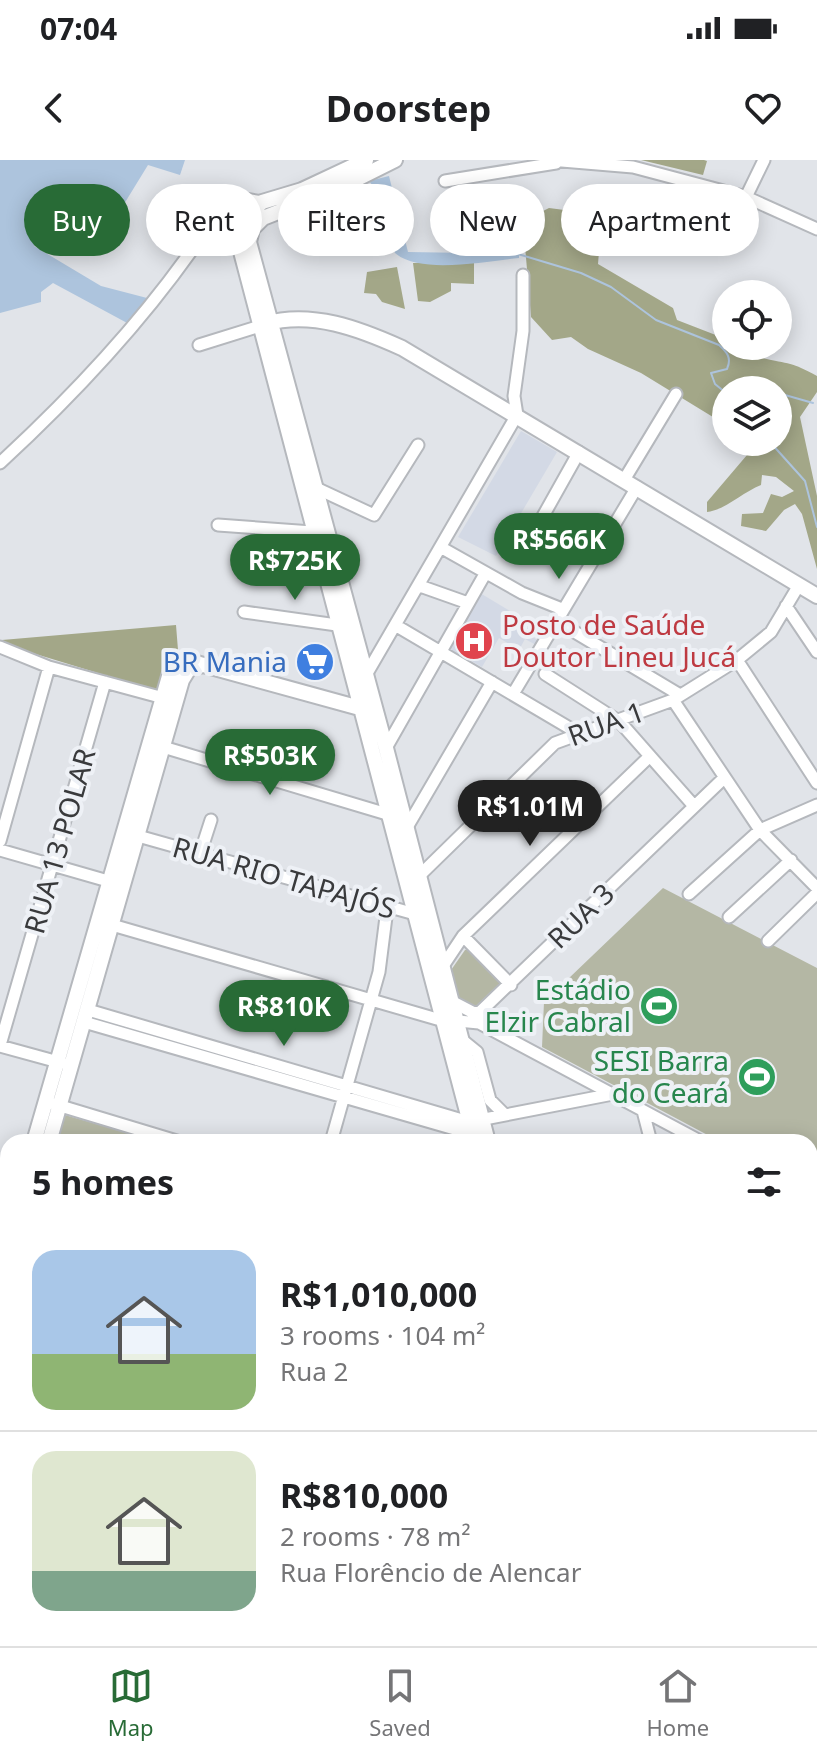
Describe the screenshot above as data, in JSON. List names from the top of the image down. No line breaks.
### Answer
{"streets":{"street":["RUA 1","RUA 13 POLAR","RUA RIO TAPAJÓS","RUA 3"]},"places":{"hospital":["Posto de Saúde Doutor Lineu Jucá"],"supermarket":["BR Mania"],"sports":["Estádio Elzir Cabral","SESI Barra do Ceará"]},"page":{"status":"07:04","header":"Doorstep","chip":["Buy","Rent","Filters","New","Apartment"],"price":["R$566K","R$725K","R$503K","R$1.01M","R$810K"],"heading":"5 homes","list":[{"name":"R$1,010,000","note":"3 rooms · 104 m² · Rua 2"},{"name":"R$810,000","note":"2 rooms · 78 m² · Rua Florêncio de Alencar"}],"tabs":["Map","Saved","Home"]}}
